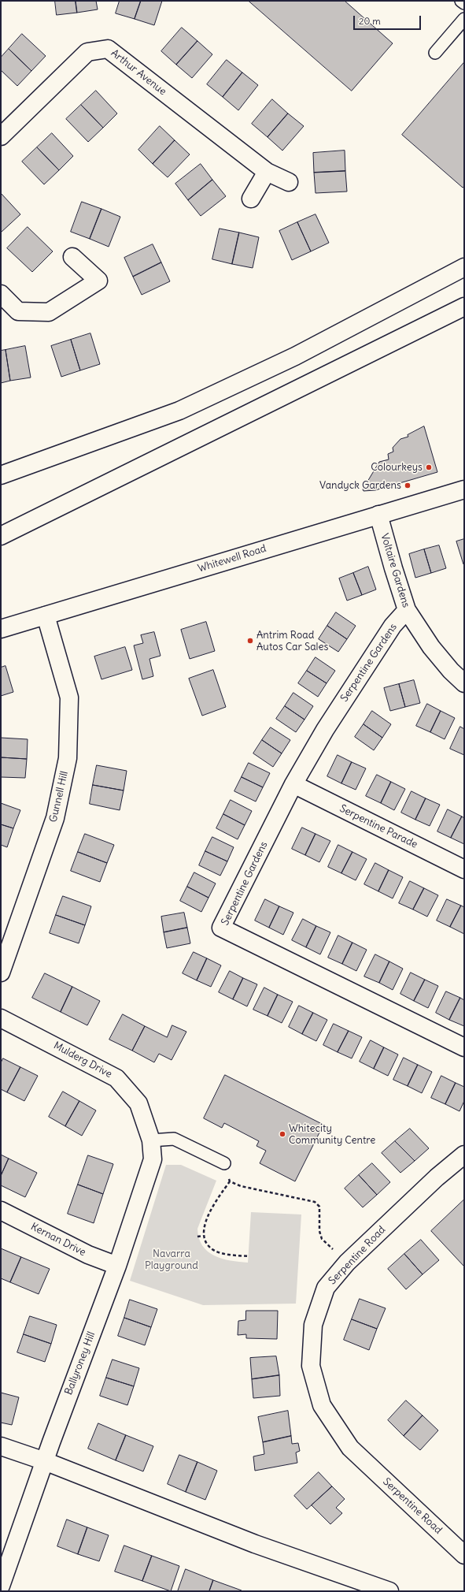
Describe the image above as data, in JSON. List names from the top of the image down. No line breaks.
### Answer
{"streets":{"main road":["Arthur Avenue","Whitewell Road","Voltaire Gardens","Serpentine Gardens","Gunnell Hill","Serpentine Parade","Mulderg Drive","Kernan Drive","Serpentine Road","Ballyroney Hill"]},"crossings":[["Whitewell Road","Voltaire Gardens"],["Whitewell Road","Gunnell Hill"],["Voltaire Gardens","Serpentine Gardens"],["Serpentine Gardens","Serpentine Parade"],["Mulderg Drive","Ballyroney Hill"],["Kernan Drive","Ballyroney Hill"]],"parks":["Navarra Playground"],"places":["Colourkeys","Vandyck Gardens","Antrim Road Autos Car Sales","Whitecity Community Centre"],"scale_bar":"20 m"}
